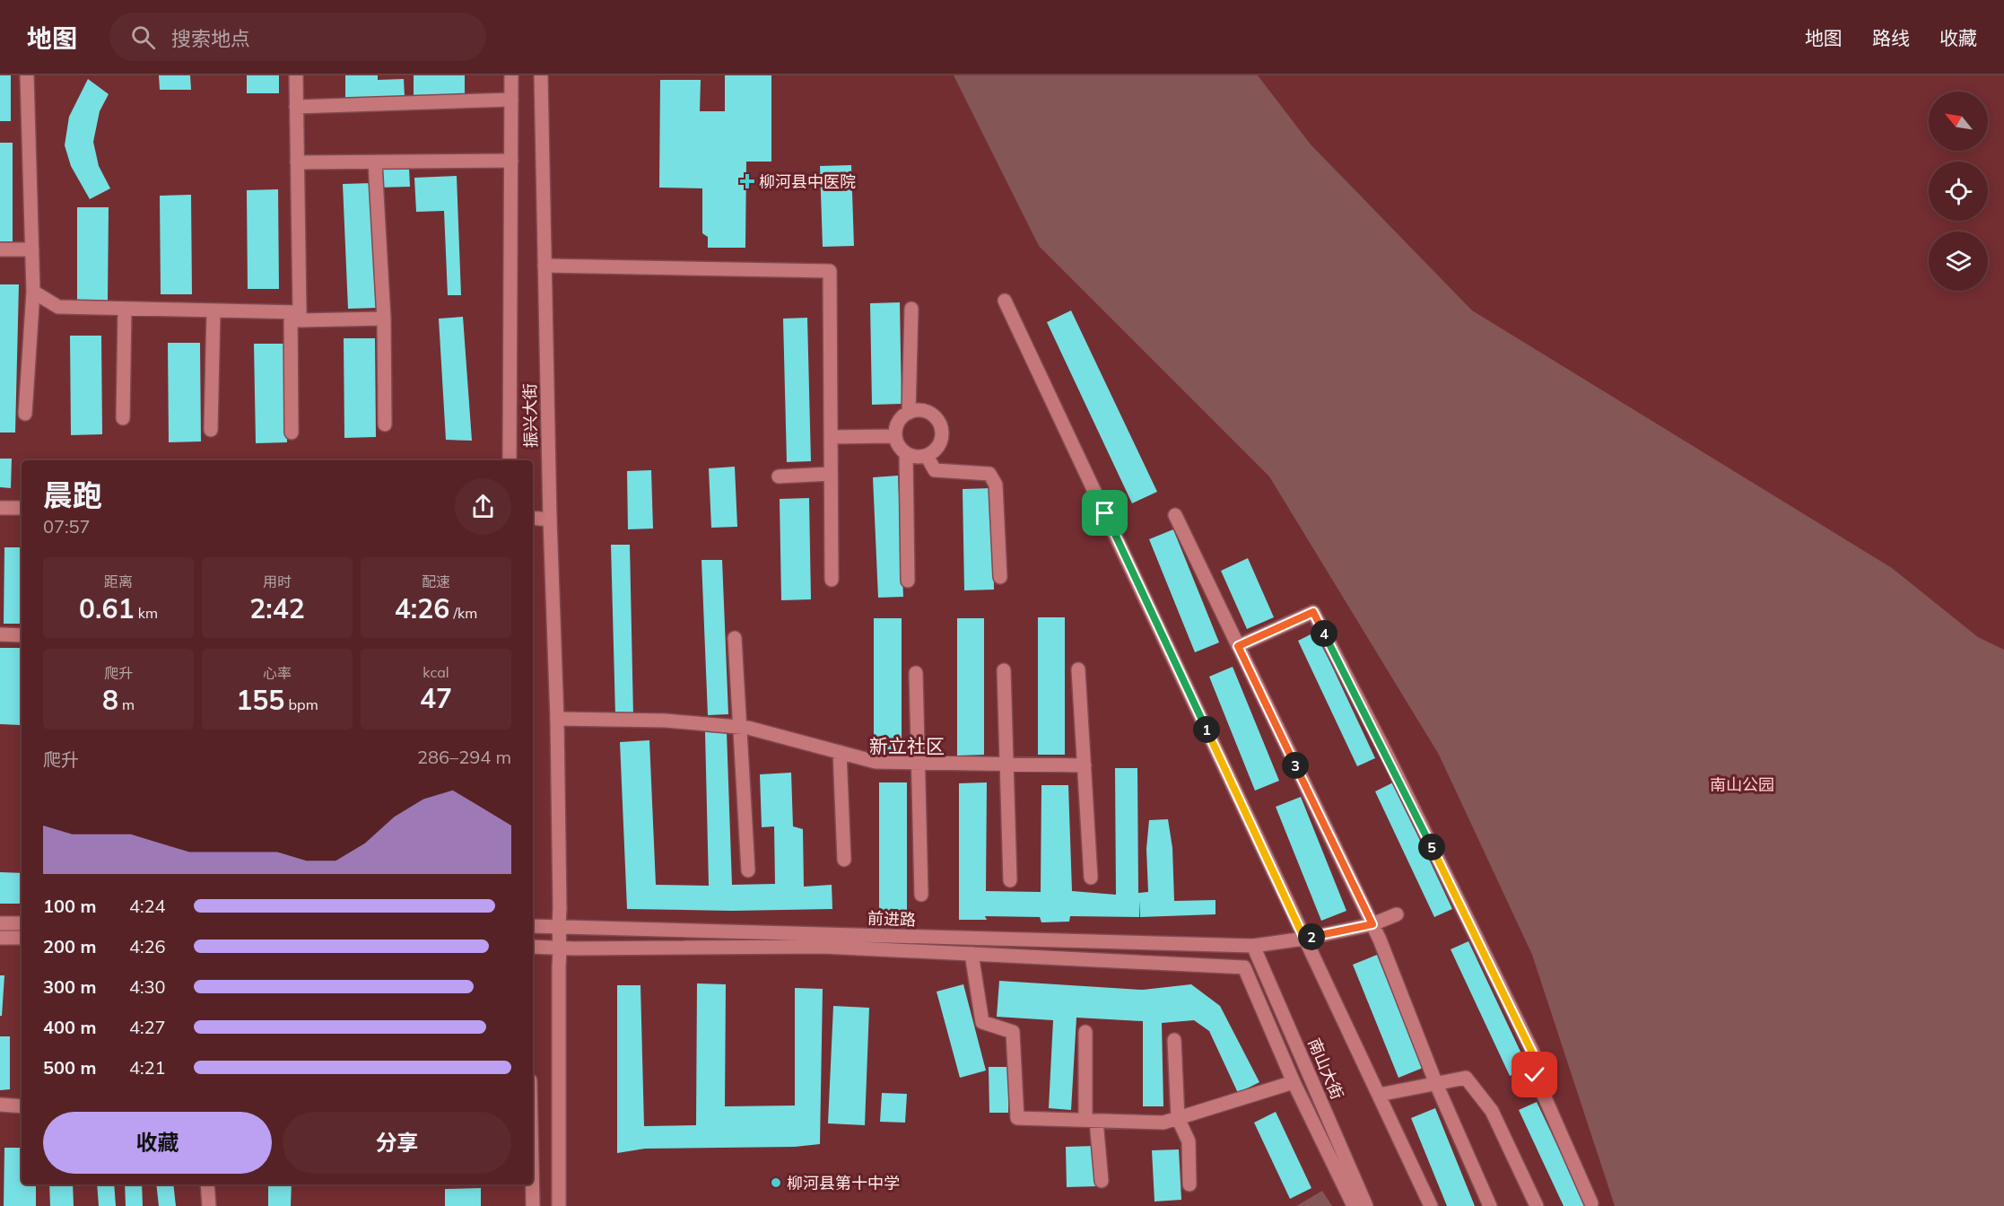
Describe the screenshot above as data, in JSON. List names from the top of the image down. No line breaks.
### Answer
{"streets":{"street":["振兴大街","前进路","南山大街"]},"crossings":[["振兴大街","前进路"],["前进路","南山大街"]],"districts":["新立社区"],"parks":["南山公园"],"places":{"health":["柳河县中医院"],"other":["柳河县第十中学"]},"north":"top left","page":{"header":"地图","search":"搜索地点","nav":["地图","路线","收藏"],"heading":["晨跑","07:57"],"stats":[["距离","0.61 km"],["用时","2:42"],["配速","4:26 /km"],["爬升","8 m"],["心率","155 bpm"],["kcal","47"]],"pins":["4","1","3","5","2"],"chart":["爬升","286–294 m"],"list":[{"name":"100 m","note":"4:24"},{"name":"200 m","note":"4:26"},{"name":"300 m","note":"4:30"},{"name":"400 m","note":"4:27"},{"name":"500 m","note":"4:21"}],"buttons":["收藏","分享"]}}
